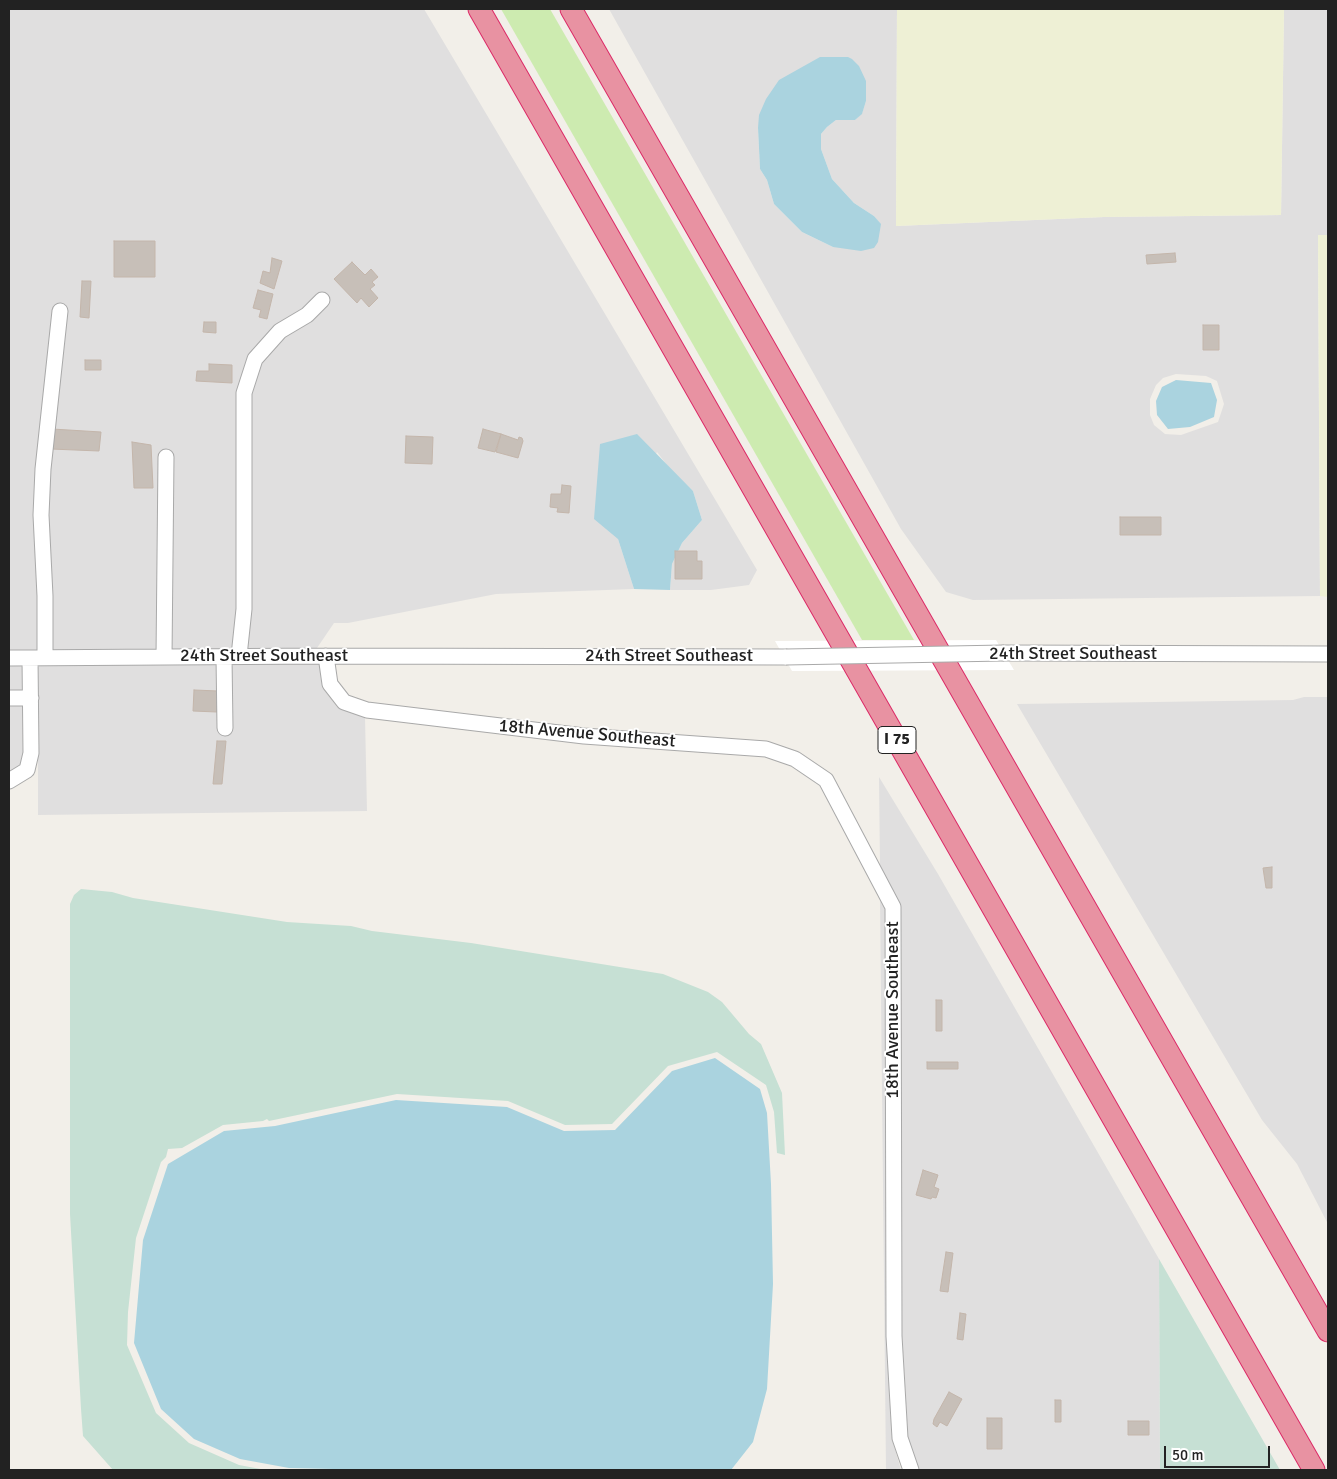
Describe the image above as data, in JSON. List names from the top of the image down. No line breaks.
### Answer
{"streets":{"highway":["I 75"],"street":["24th Street Southeast","18th Avenue Southeast"]},"crossings":[["24th Street Southeast","18th Avenue Southeast"]],"scale_bar":"50 m"}
